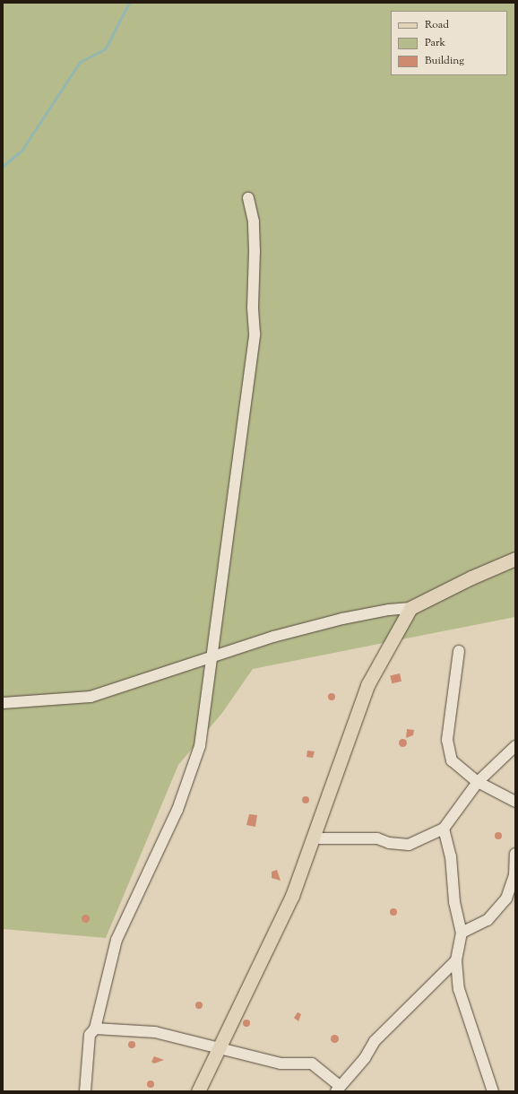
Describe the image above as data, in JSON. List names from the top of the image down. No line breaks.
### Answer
{"legend":["Road","Park","Building"]}
